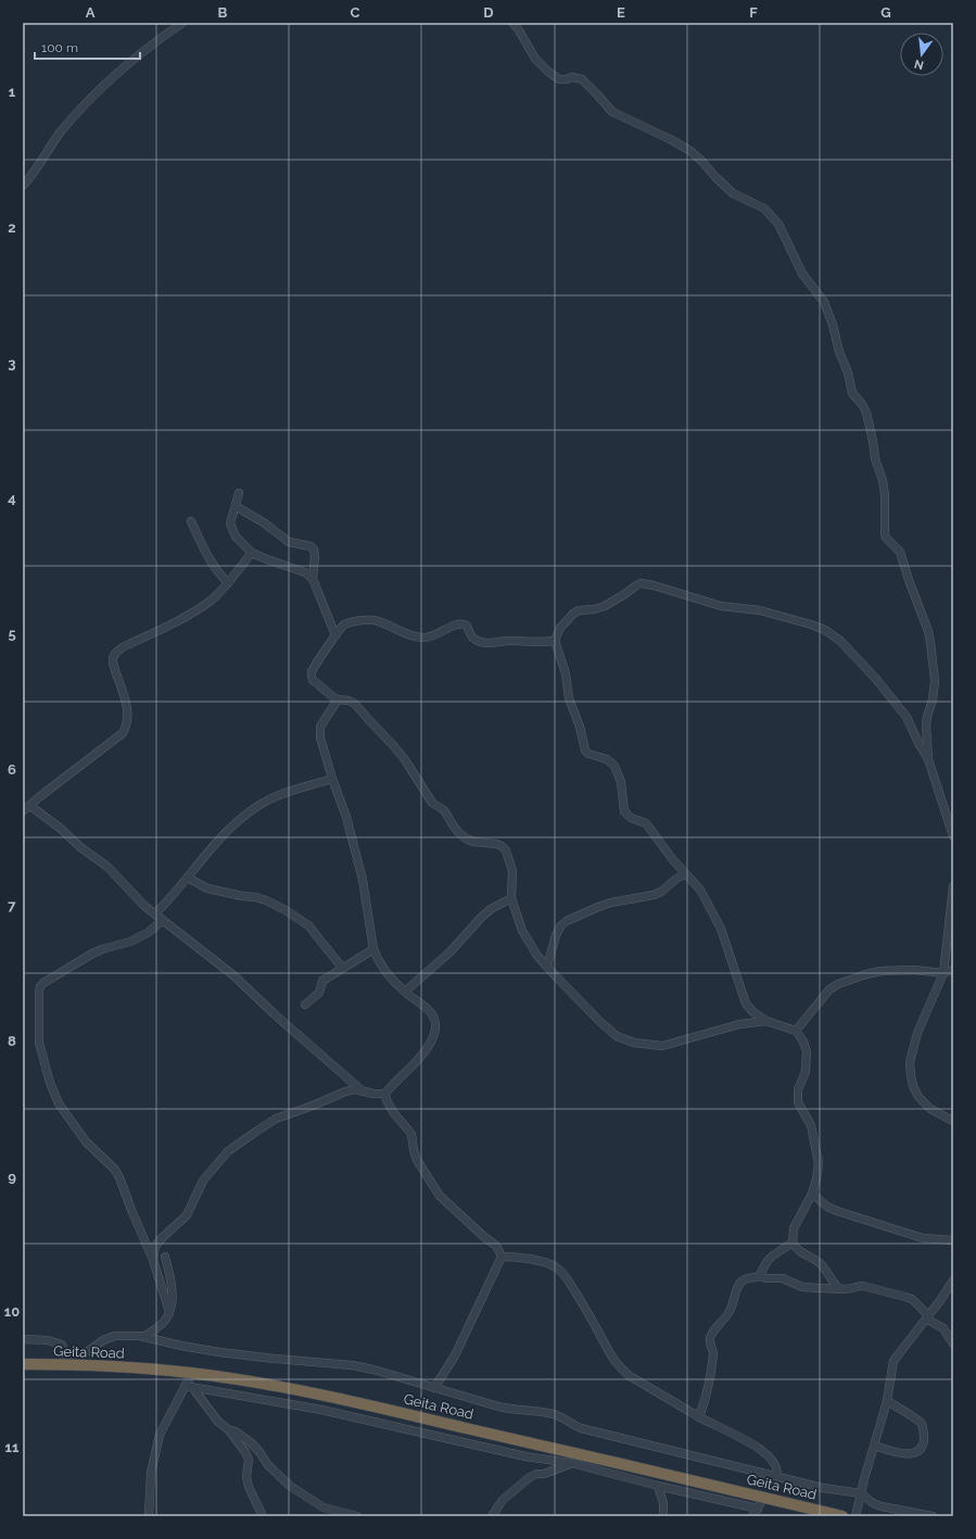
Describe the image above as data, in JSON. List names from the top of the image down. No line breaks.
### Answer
{"streets":{"highway":["Geita Road"]},"scale_bar":"100 m","north":"bottom","grid":{"columns":["A","B","C","D","E","F","G"],"rows":["1","2","3","4","5","6","7","8","9","10","11"]}}
